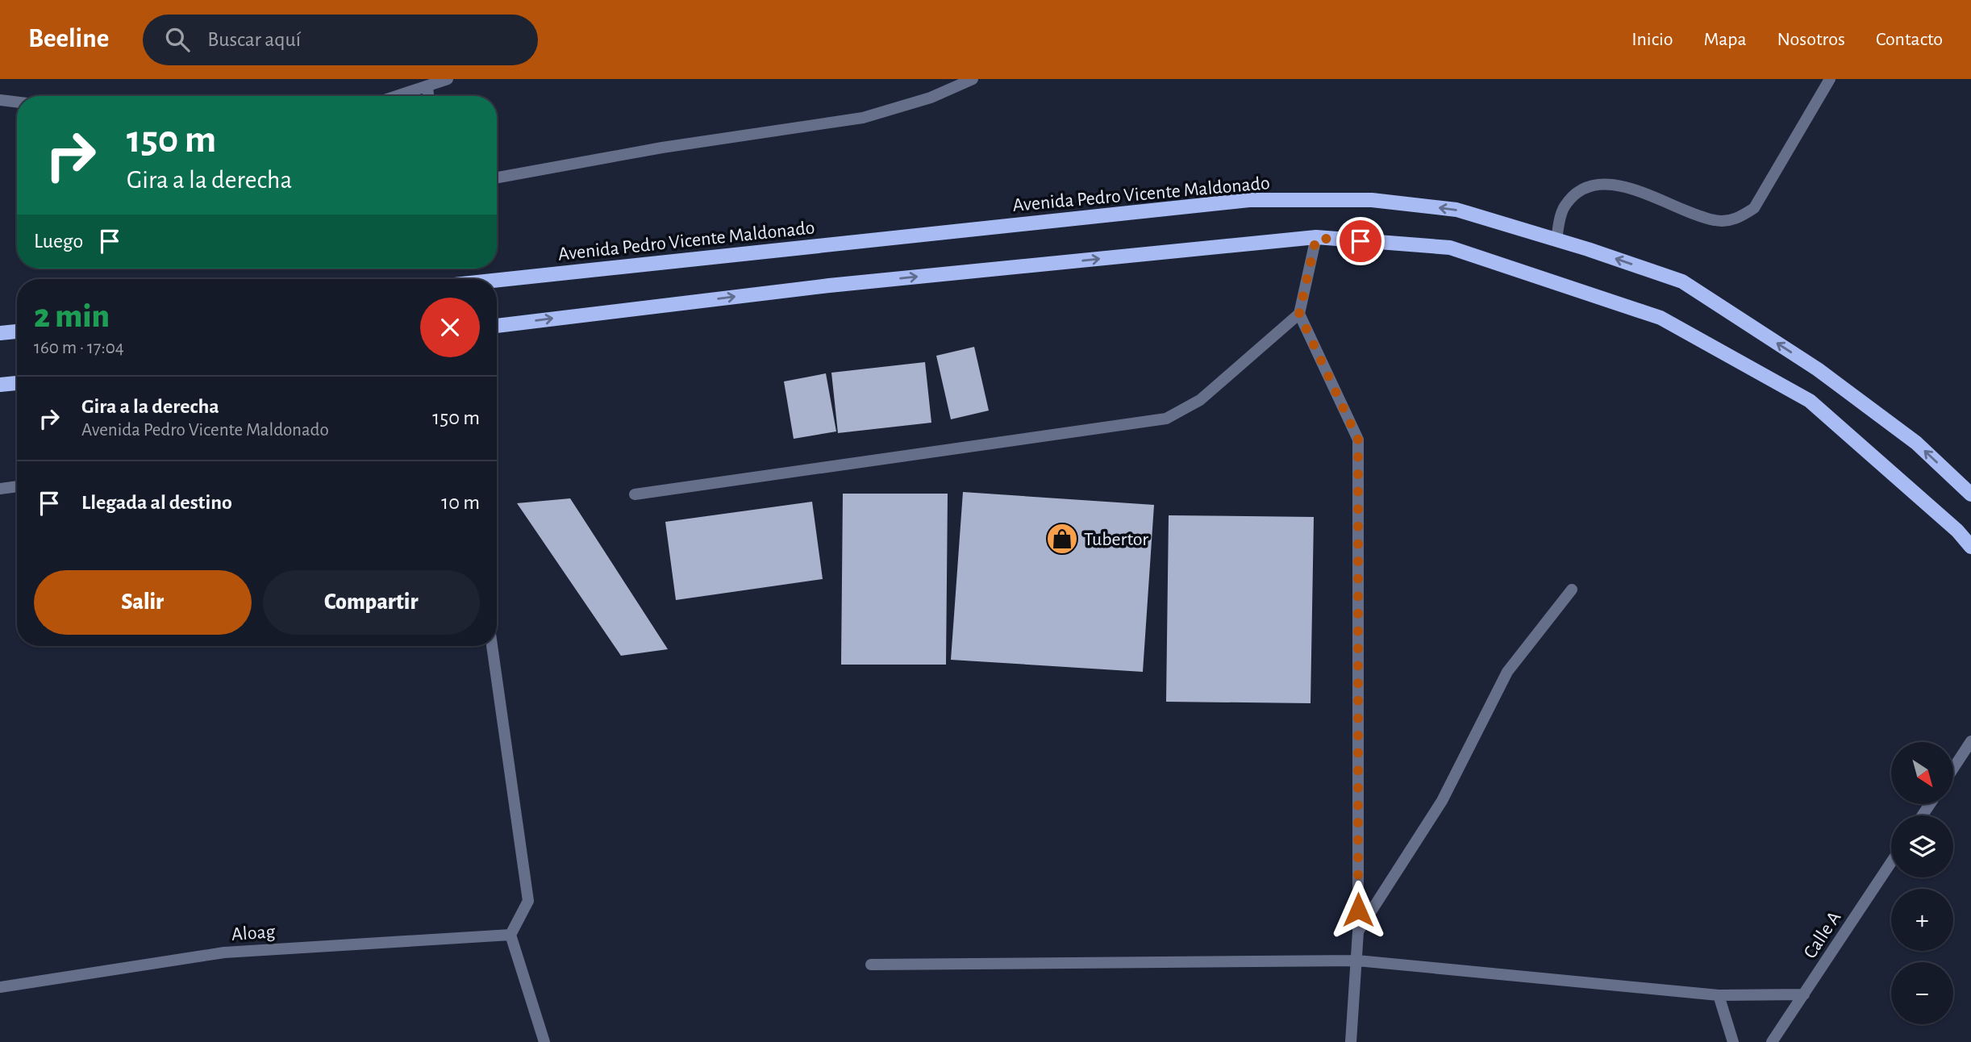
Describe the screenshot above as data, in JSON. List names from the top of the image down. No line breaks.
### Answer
{"streets":{"main road":["Avenida Pedro Vicente Maldonado"],"street":["Aloag","Calle A"]},"places":{"shop":["Tubertor"]},"north":"bottom right","page":{"header":"Beeline","search":"Buscar aquí","nav":["Inicio","Mapa","Nosotros","Contacto"],"turn":["150 m","Gira a la derecha"],"then":"Luego","heading":["2 min","160 m · 17:04"],"list":[{"name":"Gira a la derecha","note":"Avenida Pedro Vicente Maldonado","value":"150 m"},{"name":"Llegada al destino","value":"10 m"}],"buttons":["Salir","Compartir"],"map_buttons":["+","−"]}}
